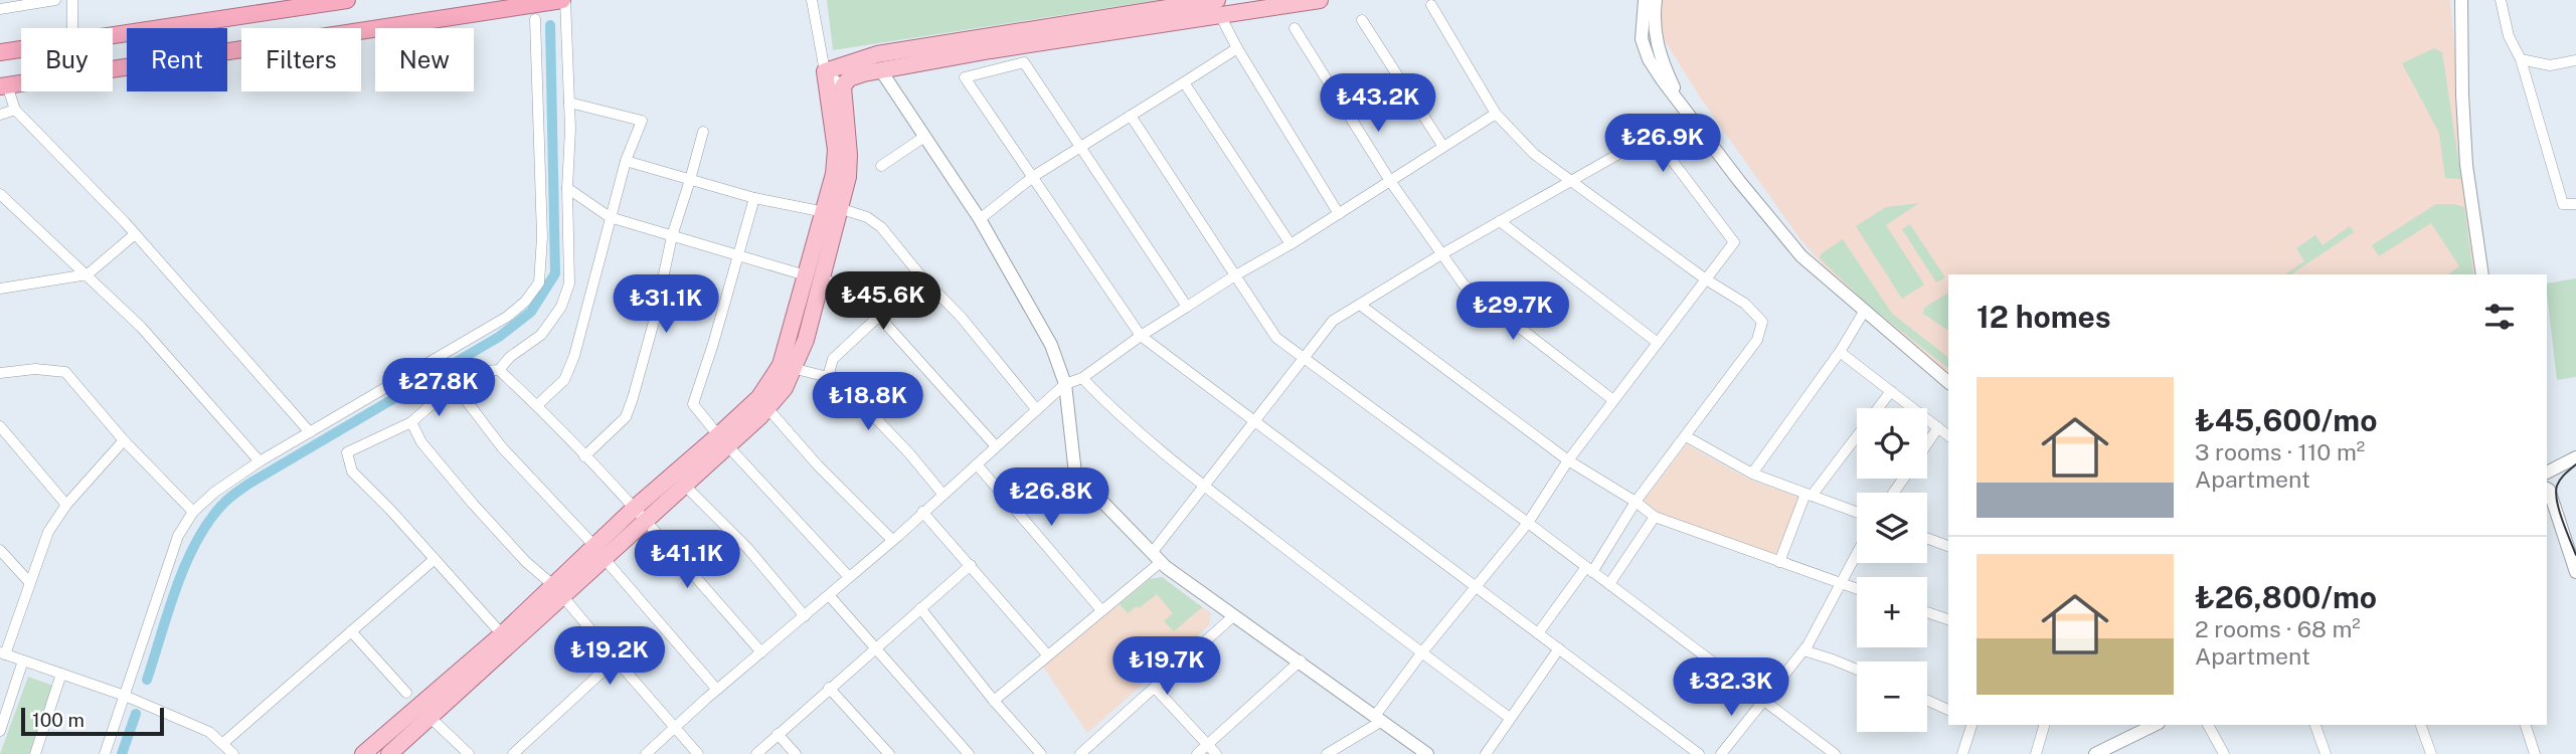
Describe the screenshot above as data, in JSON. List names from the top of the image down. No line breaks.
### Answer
{"scale_bar":"100 m","page":{"chip":["Buy","Rent","Filters","New"],"price":["₺43.2K","₺26.9K","₺45.6K","₺31.1K","₺29.7K","₺27.8K","₺18.8K","₺26.8K","₺41.1K","₺19.2K","₺19.7K","₺32.3K"],"heading":"12 homes","list":[{"name":"₺45,600/mo","note":"3 rooms · 110 m² · Apartment"},{"name":"₺26,800/mo","note":"2 rooms · 68 m² · Apartment"}],"map_buttons":["+","−"],"scale":"100 m"}}
